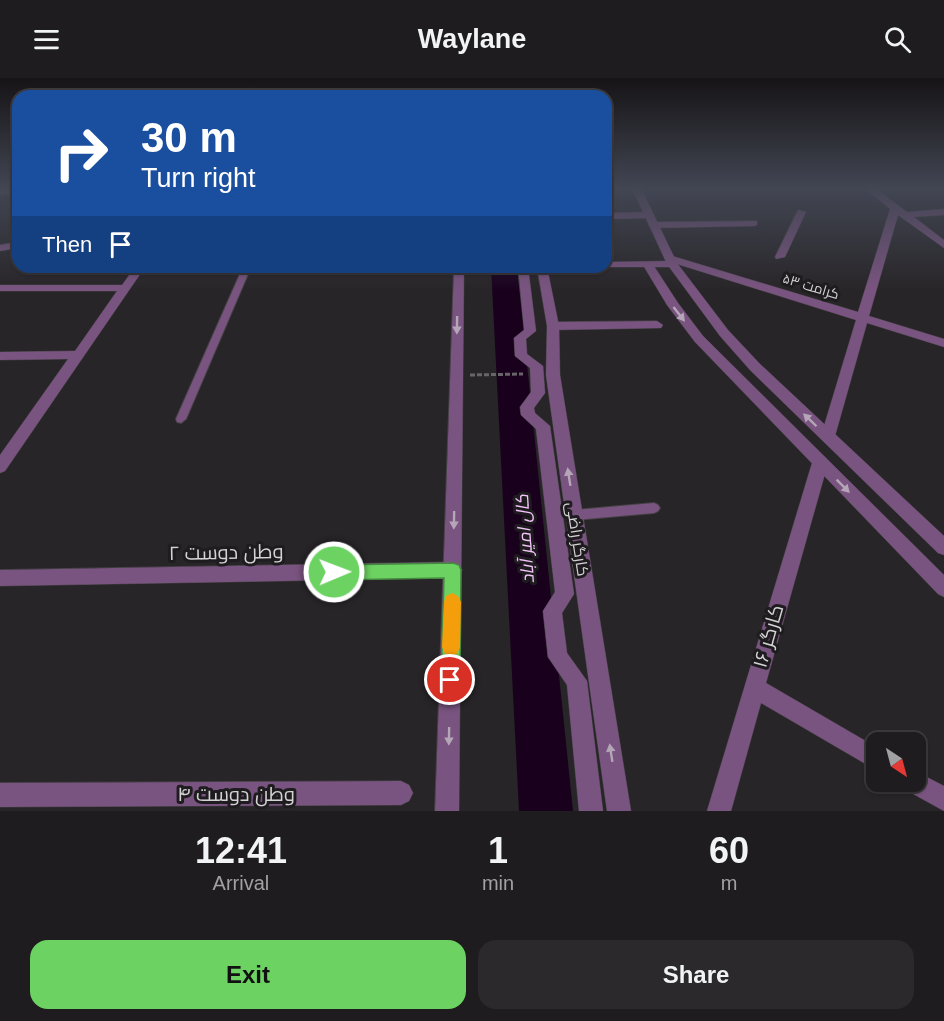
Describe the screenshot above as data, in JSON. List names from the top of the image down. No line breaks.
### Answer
{"streets":{"street":["کرامت ۵۳","کارگر راضی","وطن دوست ۲","کارگر ۱۶","وطن دوست ۴"]},"water":["کال امیر آباد"],"north":"bottom right","page":{"header":"Waylane","turn":["30 m","Turn right"],"then":"Then","eta":["12:41","Arrival","1","min","60","m"],"buttons":["Exit","Share"]}}
